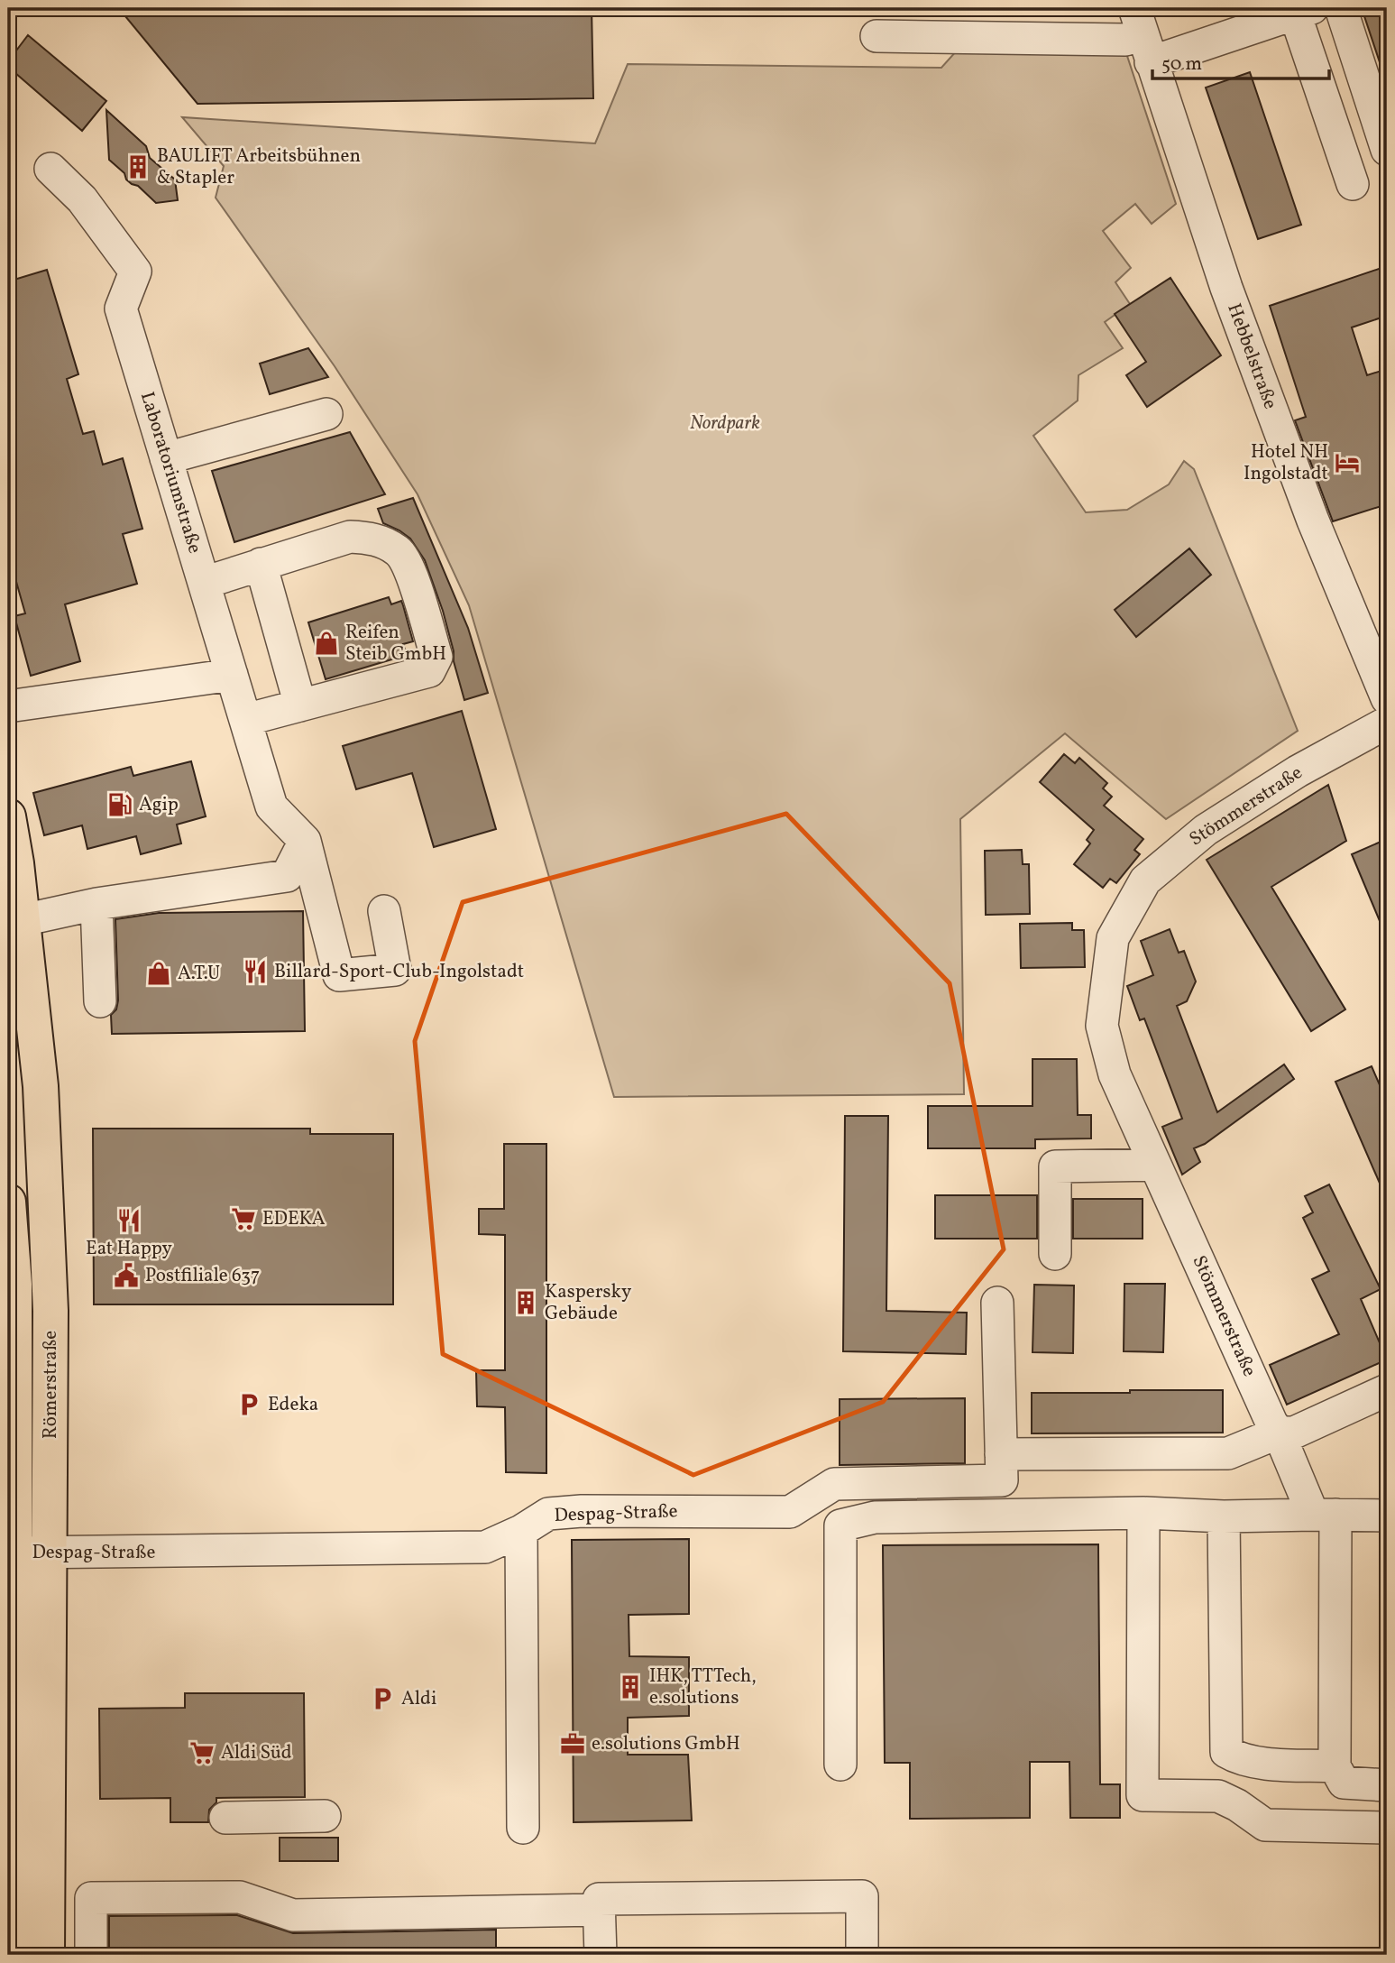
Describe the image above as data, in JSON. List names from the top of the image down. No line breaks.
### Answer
{"streets":{"main road":["Römerstraße"],"street":["Hebbelstraße","Laboratoriumstraße","Stömmerstraße","Despag-Straße"]},"crossings":[["Römerstraße","Despag-Straße"]],"parks":["Nordpark"],"places":{"building":["BAULIFT Arbeitsbühnen & Stapler","Kaspersky Gebäude","IHK, TTTech, e.solutions"],"hotel":["Hotel NH Ingolstadt"],"shop":["Reifen Steib GmbH","A.T.U"],"fuel station":["Agip"],"restaurant":["Billard-Sport-Club-Ingolstadt","Eat Happy"],"supermarket":["EDEKA","Aldi Süd"],"public building":["Postfiliale 637"],"parking":["Edeka","Aldi"],"office":["e.solutions GmbH"]},"scale_bar":"50 m"}
